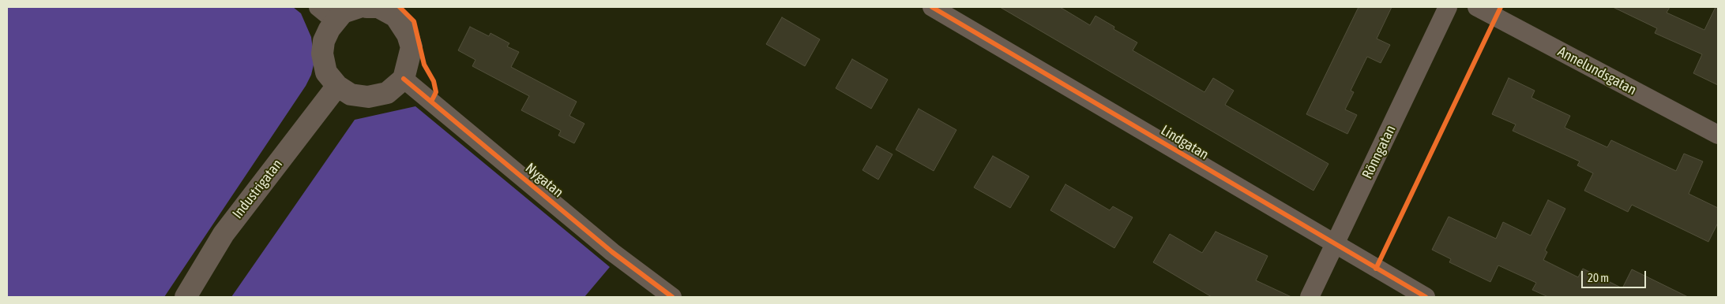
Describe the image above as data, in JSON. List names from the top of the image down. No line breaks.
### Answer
{"streets":{"street":["Annelundsgatan","Lindgatan","Rönngatan","Nygatan","Industrigatan"]},"crossings":[["Lindgatan","Rönngatan"]],"scale_bar":"20 m"}
